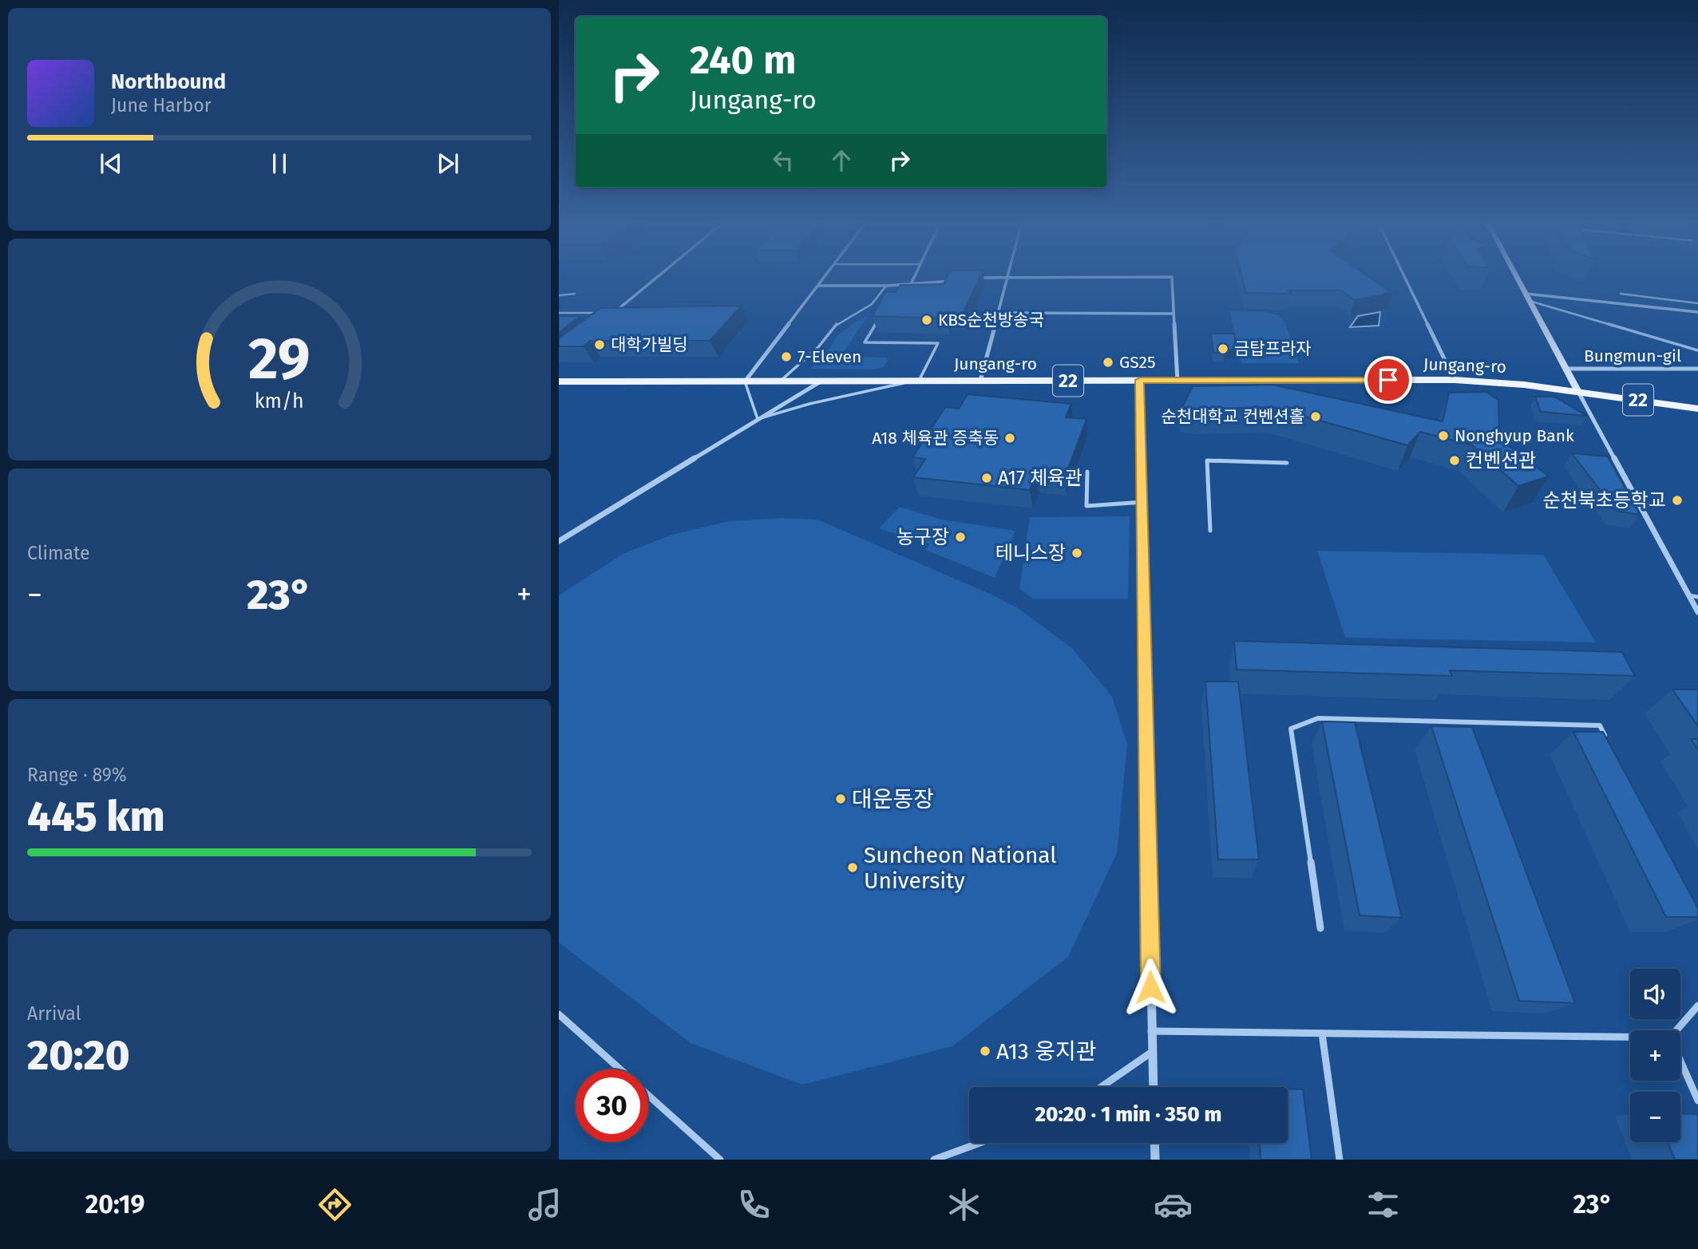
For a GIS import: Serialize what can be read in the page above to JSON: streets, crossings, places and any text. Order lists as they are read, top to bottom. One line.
{"streets":{"main road":["Jungang-ro","22"],"street":["Bungmun-gil"]},"places":["KBS순천방송국","대학가빌딩","금탑프라자","7-Eleven","GS25","순천대학교 컨벤션홀","Nonghyup Bank","A18 체육관 증축동","컨벤션관","A17 체육관","순천북초등학교","농구장","테니스장","대운동장","Suncheon National University","A13 웅지관"],"page":{"turn":["240 m","Jungang-ro"],"song":["Northbound","June Harbor"],"tile":["Climate",["Range · 89%","445 km"],["Arrival","20:20"]],"heat":["−","23°","+"],"map_buttons":["+","−"],"limit":"30","trip":"20:20 · 1 min · 350 m","tabs":["20:19","23°"],"gauge":["29","km/h"]}}
